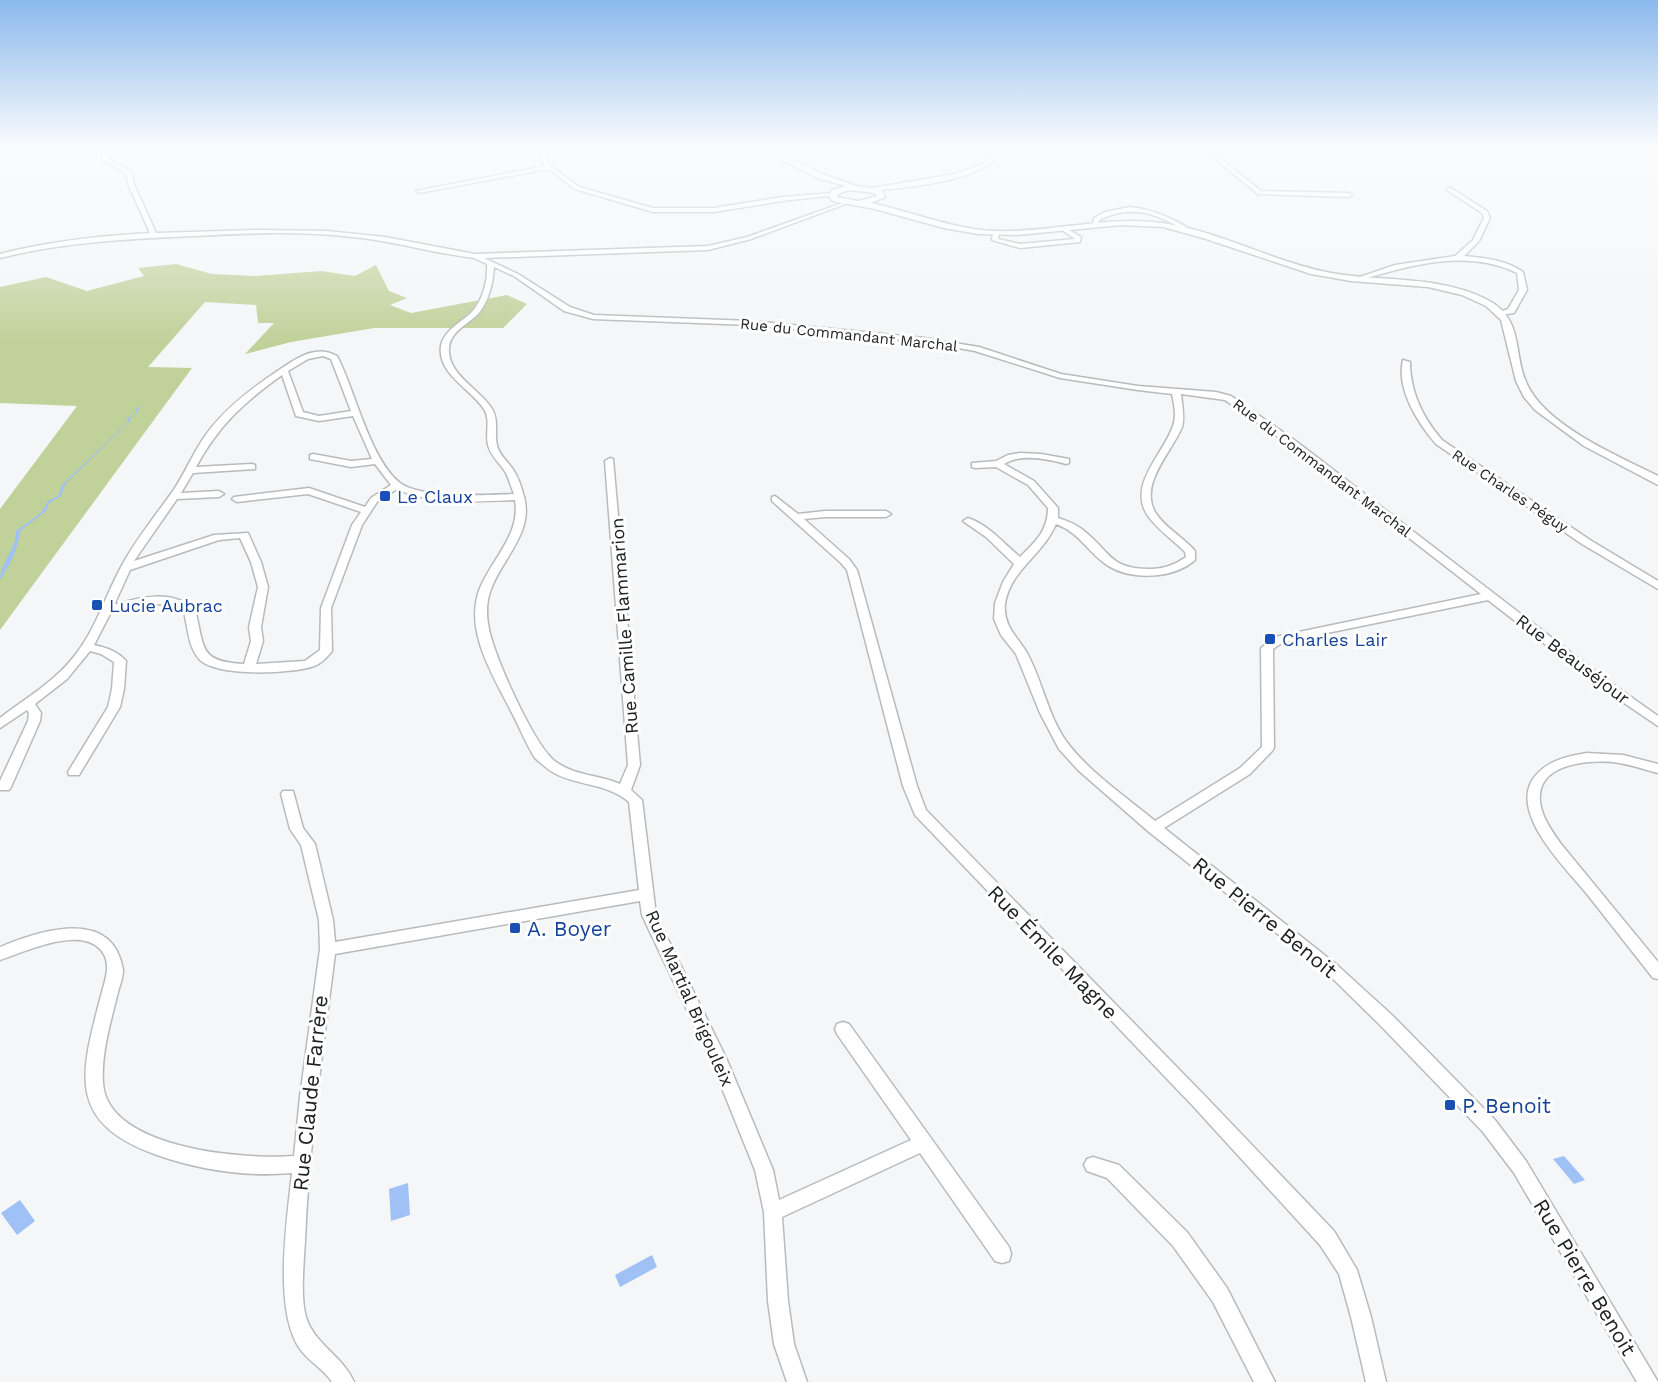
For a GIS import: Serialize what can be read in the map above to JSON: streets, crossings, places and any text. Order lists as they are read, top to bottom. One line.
{"streets":{"street":["Rue du Commandant Marchal","Rue Charles Péguy","Rue Camille Flammarion","Rue Beauséjour","Rue Pierre Benoit","Rue Émile Magne","Rue Martial Brigouleix","Rue Claude Farrère"]},"crossings":[["Rue du Commandant Marchal","Rue Beauséjour"],["Rue Camille Flammarion","Rue Martial Brigouleix"]],"places":{"transit":["Le Claux","Lucie Aubrac","Charles Lair","A. Boyer","P. Benoit"]}}
